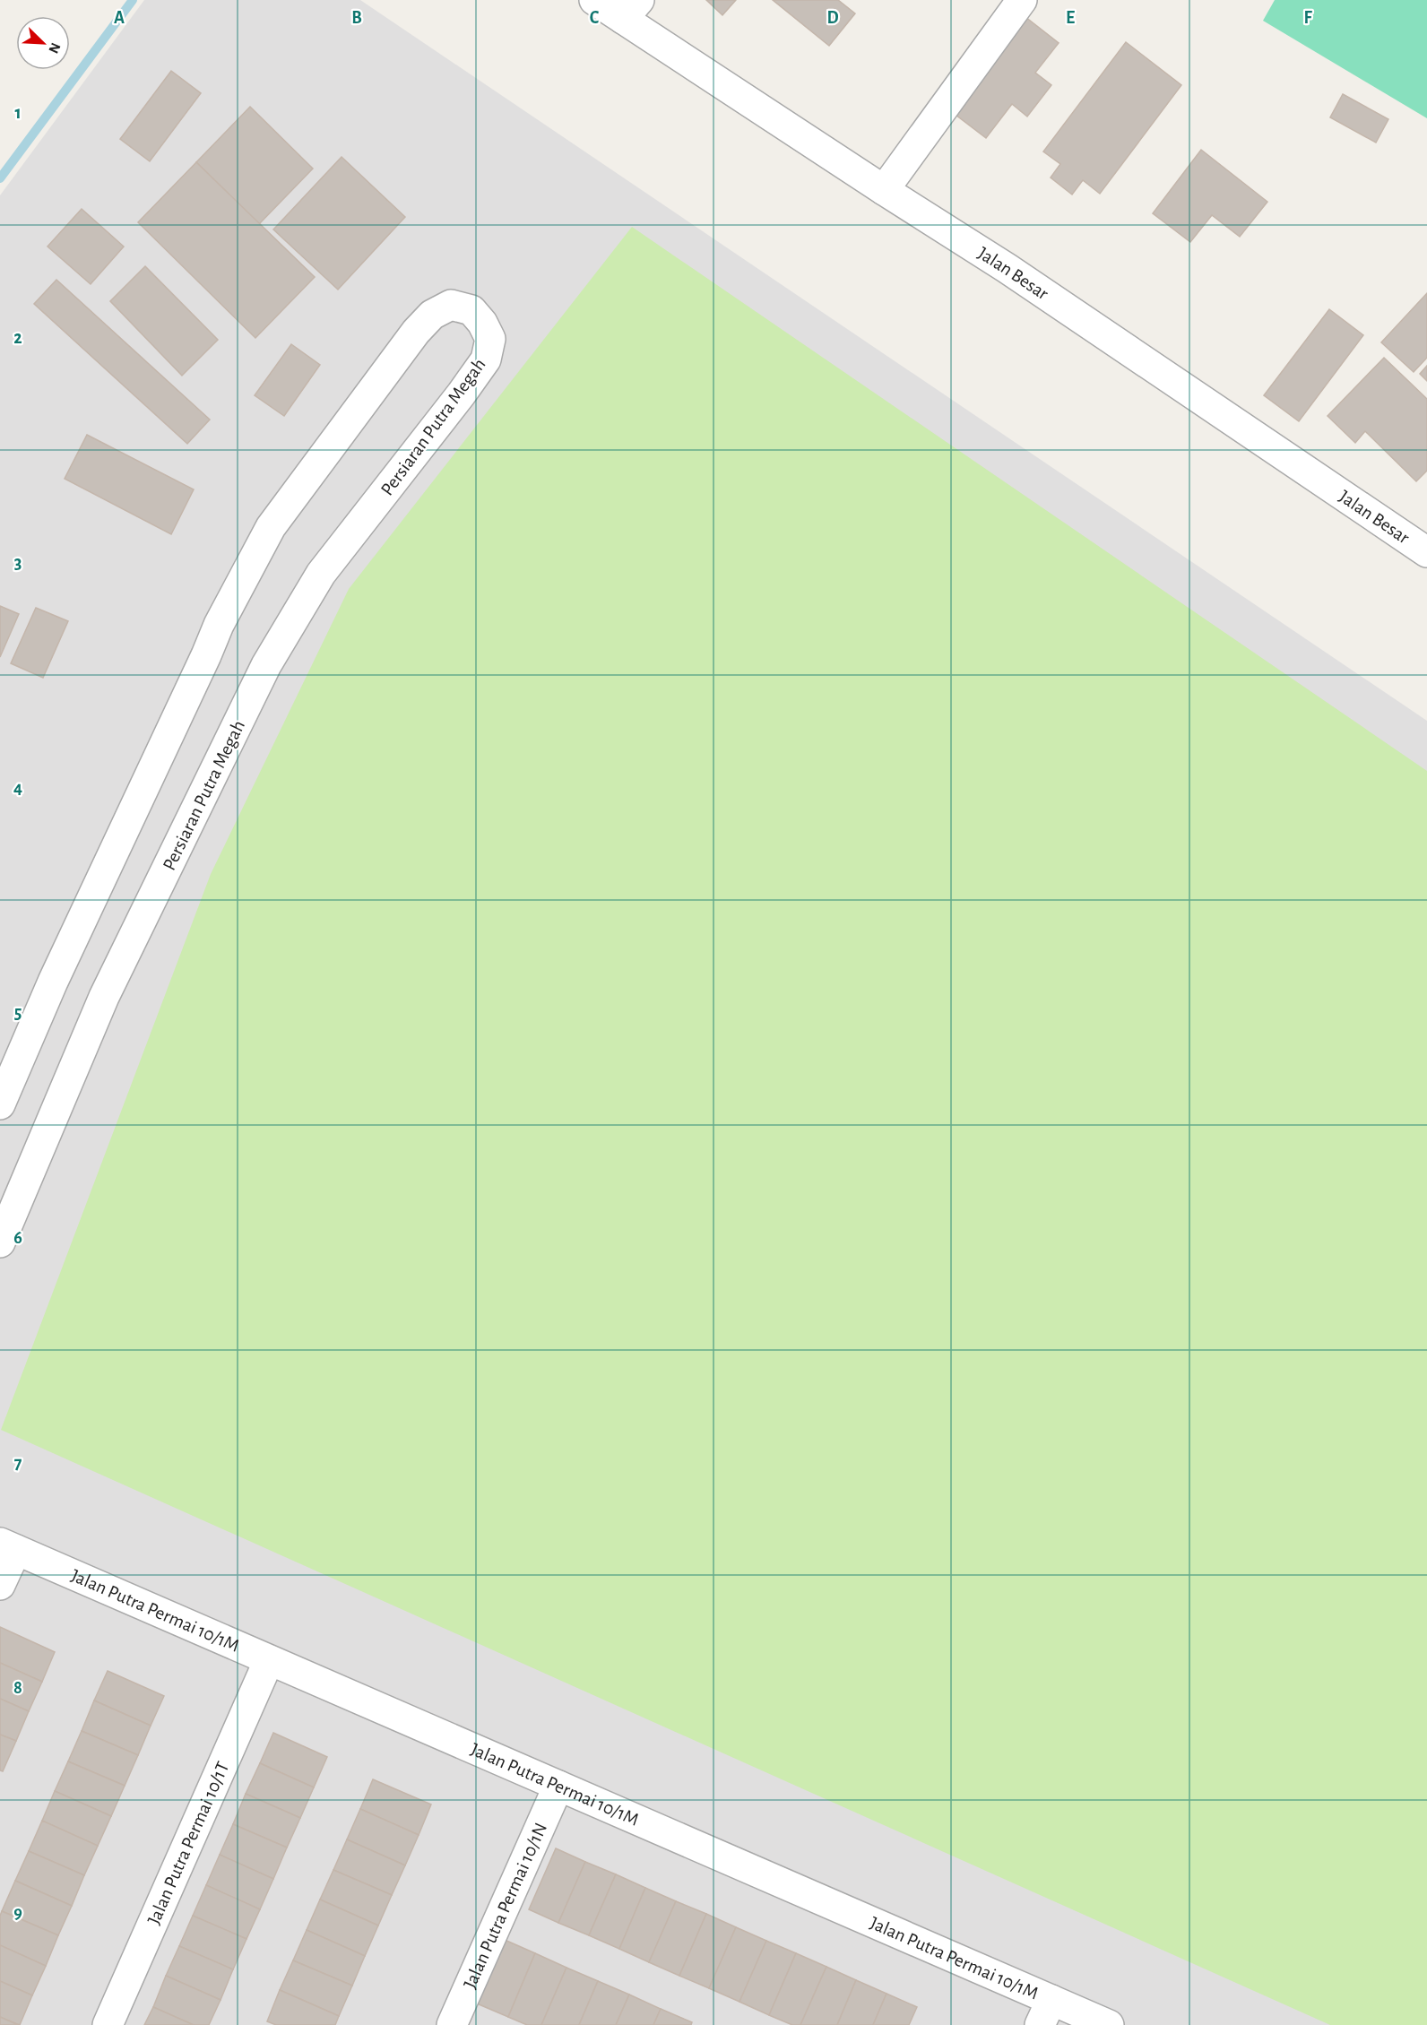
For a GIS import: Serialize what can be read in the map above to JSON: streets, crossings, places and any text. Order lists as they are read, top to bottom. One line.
{"streets":{"street":["Jalan Besar","Persiaran Putra Megah","Jalan Putra Permai 10/1M","Jalan Putra Permai 10/1T","Jalan Putra Permai 10/1N"]},"crossings":[["Jalan Putra Permai 10/1M","Jalan Putra Permai 10/1T"],["Jalan Putra Permai 10/1M","Jalan Putra Permai 10/1N"]],"north":"bottom right","grid":{"columns":["A","B","C","D","E","F"],"rows":["1","2","3","4","5","6","7","8","9"]}}
